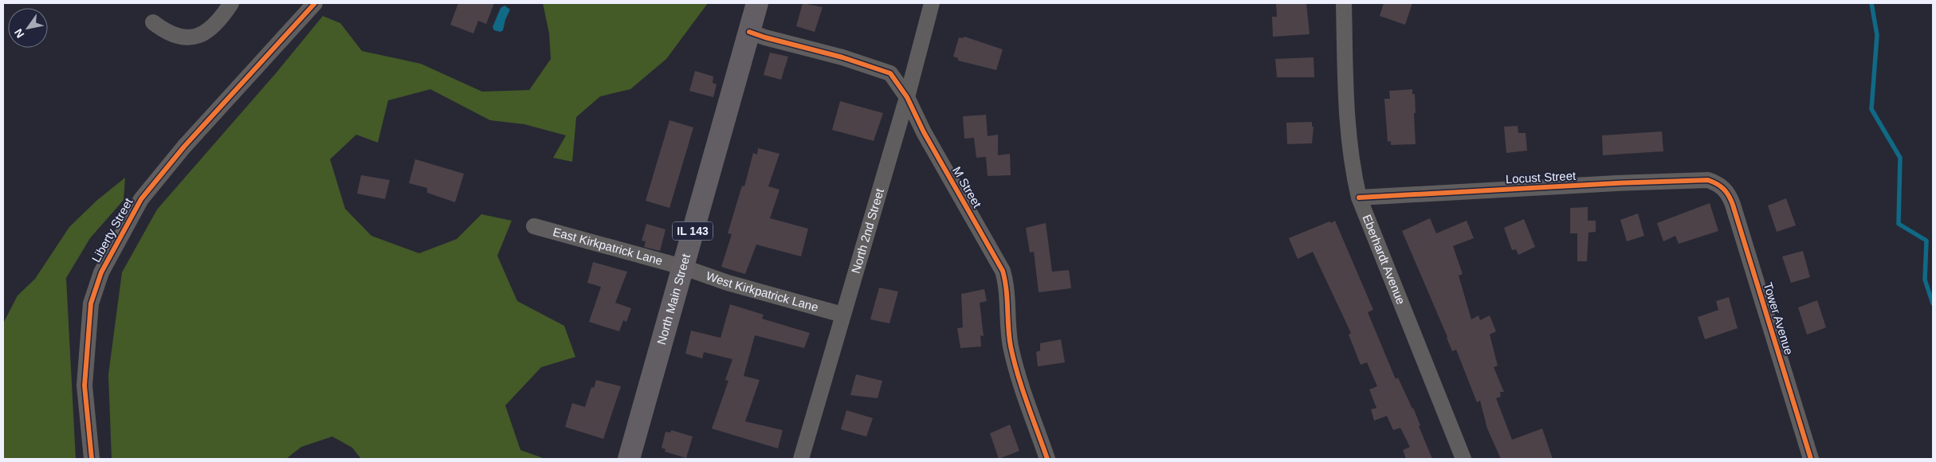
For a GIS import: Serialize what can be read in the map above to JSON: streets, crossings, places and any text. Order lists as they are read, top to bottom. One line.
{"streets":{"main road":["IL 143","North Main Street"],"street":["Locust Street","M Street","Liberty Street","North 2nd Street","East Kirkpatrick Lane","Eberhardt Avenue","West Kirkpatrick Lane","Tower Avenue"]},"crossings":[["Locust Street","Eberhardt Avenue"],["Locust Street","Tower Avenue"],["M Street","North 2nd Street"],["M Street","North Main Street"],["North 2nd Street","West Kirkpatrick Lane"],["East Kirkpatrick Lane","West Kirkpatrick Lane"],["East Kirkpatrick Lane","North Main Street"],["West Kirkpatrick Lane","North Main Street"]],"north":"bottom left"}
